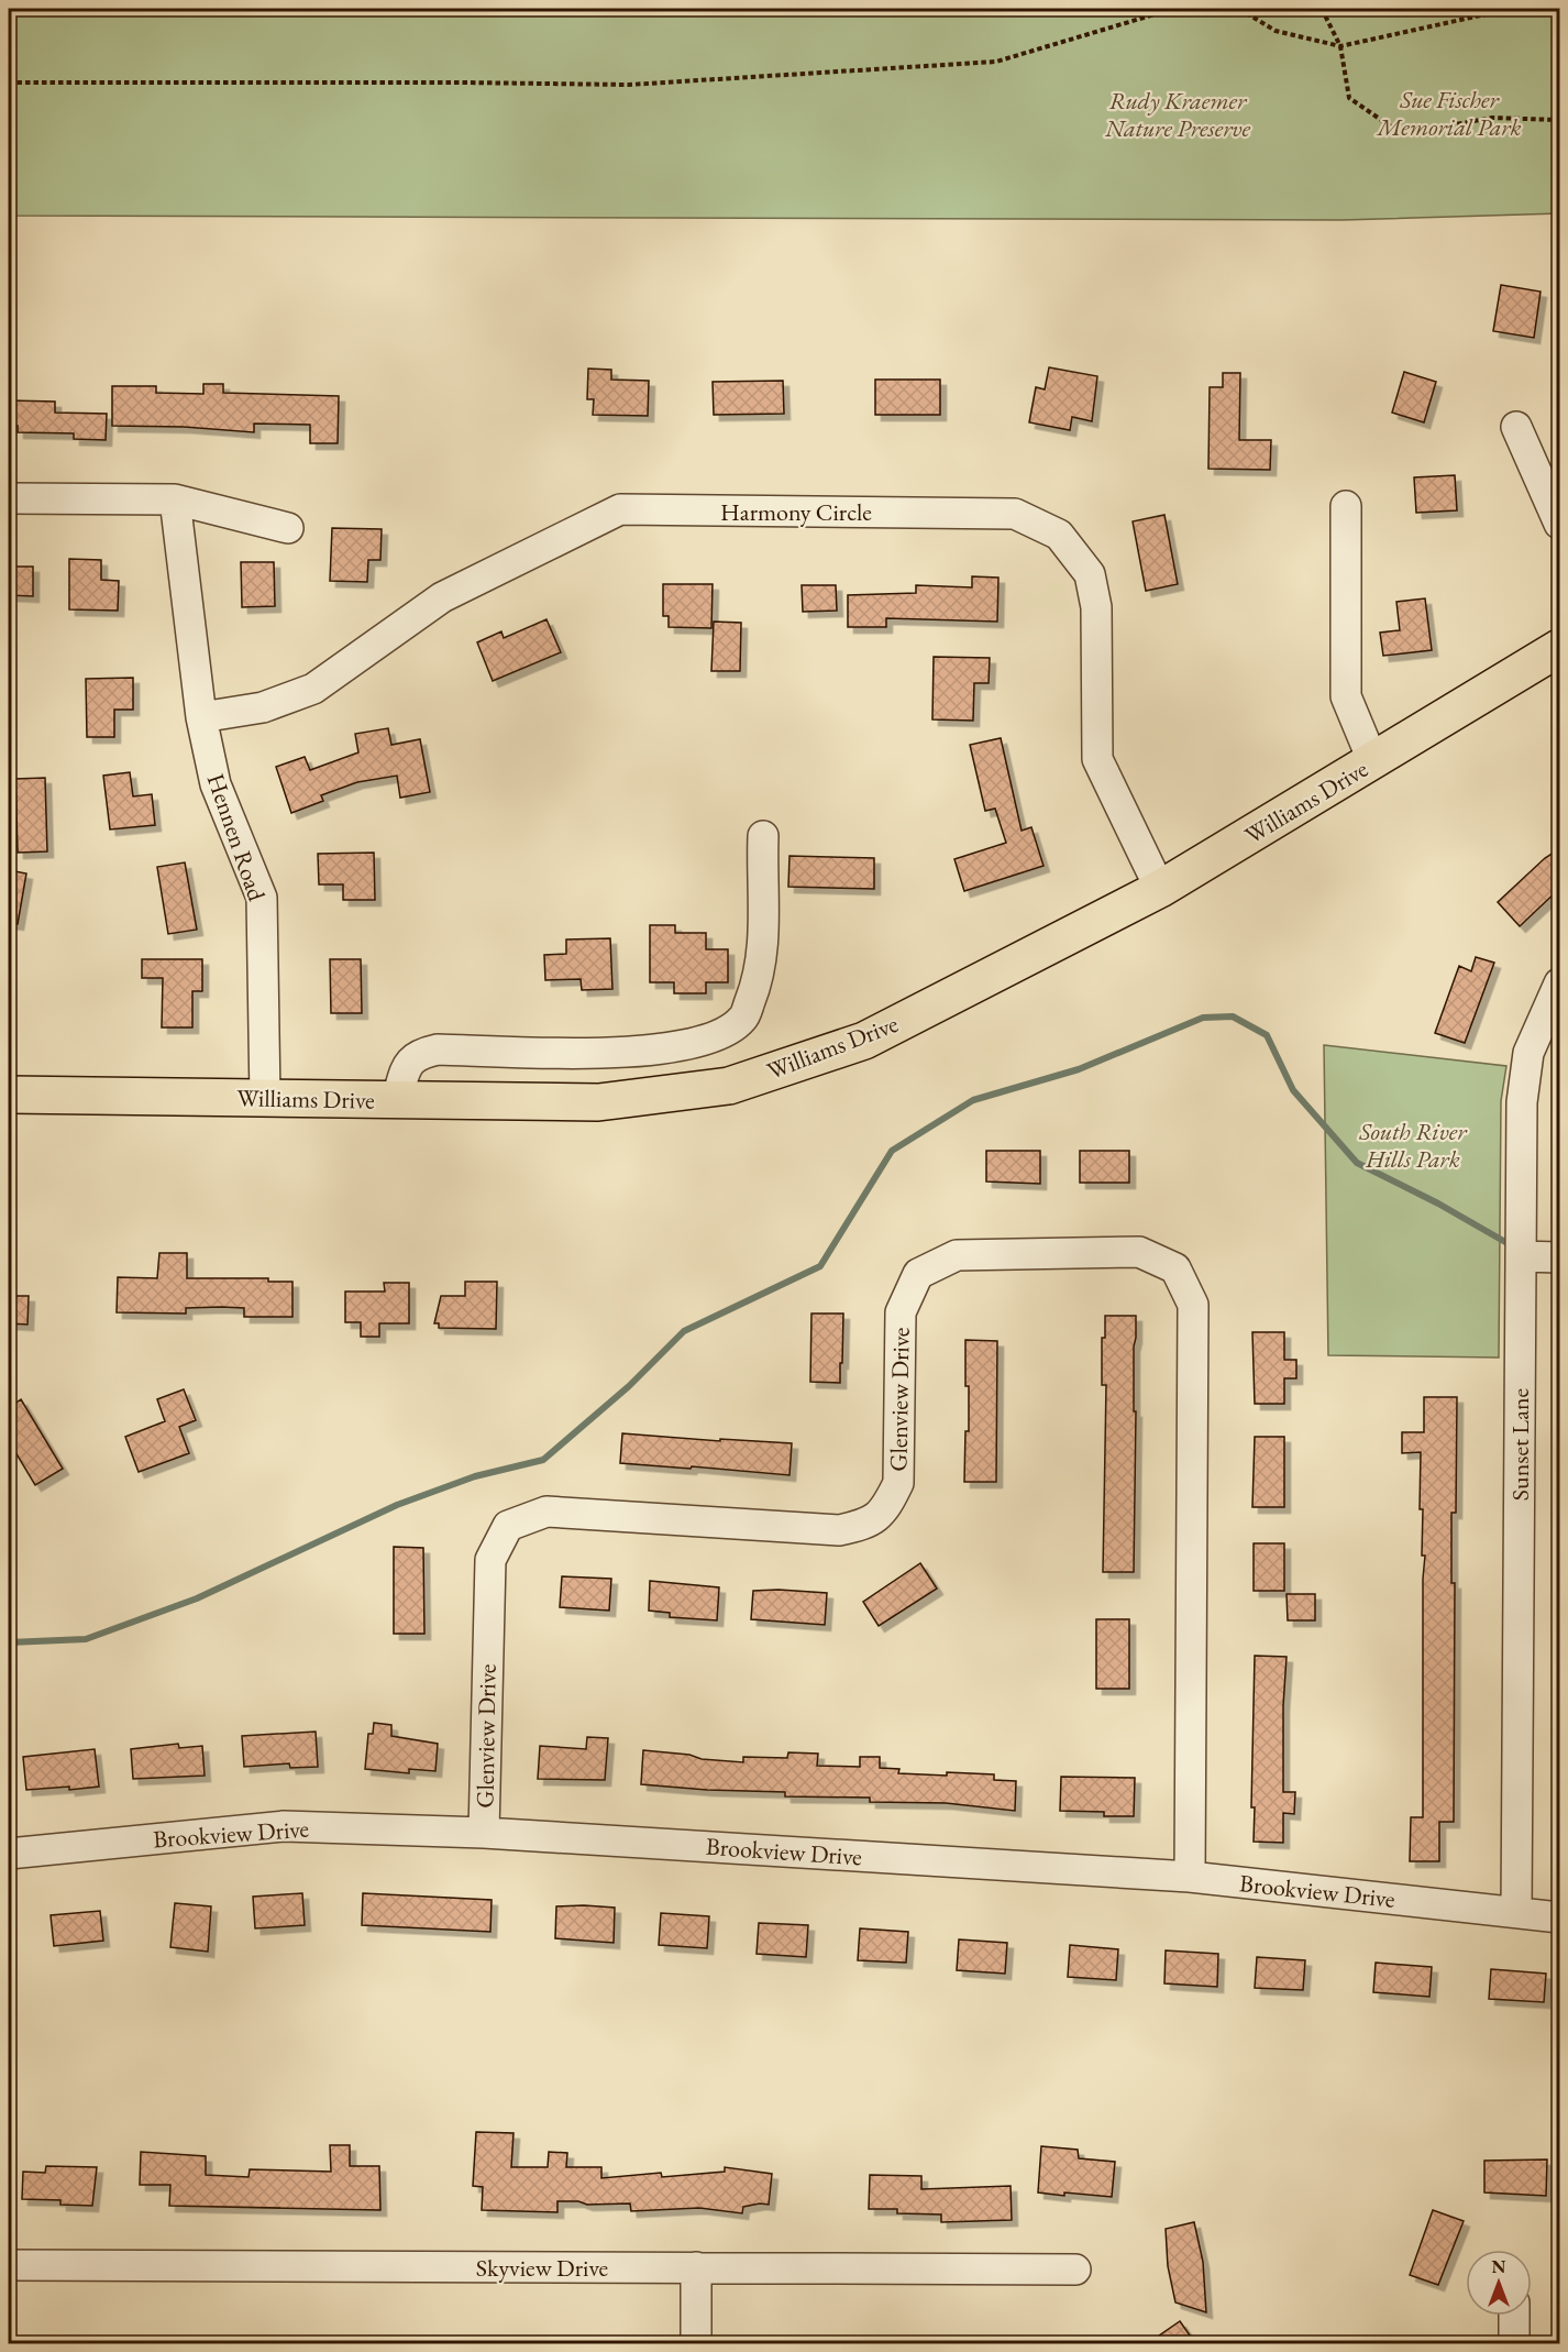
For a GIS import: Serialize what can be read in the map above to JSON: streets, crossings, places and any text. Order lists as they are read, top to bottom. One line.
{"streets":{"main road":["Williams Drive"],"street":["Harmony Circle","Hennen Road","Glenview Drive","Sunset Lane","Brookview Drive","Skyview Drive"]},"crossings":[["Harmony Circle","Williams Drive"],["Harmony Circle","Hennen Road"],["Williams Drive","Hennen Road"],["Glenview Drive","Brookview Drive"],["Sunset Lane","Brookview Drive"]],"parks":["Sue Fischer Memorial Park","Rudy Kraemer Nature Preserve","South River Hills Park"],"north":"top"}
